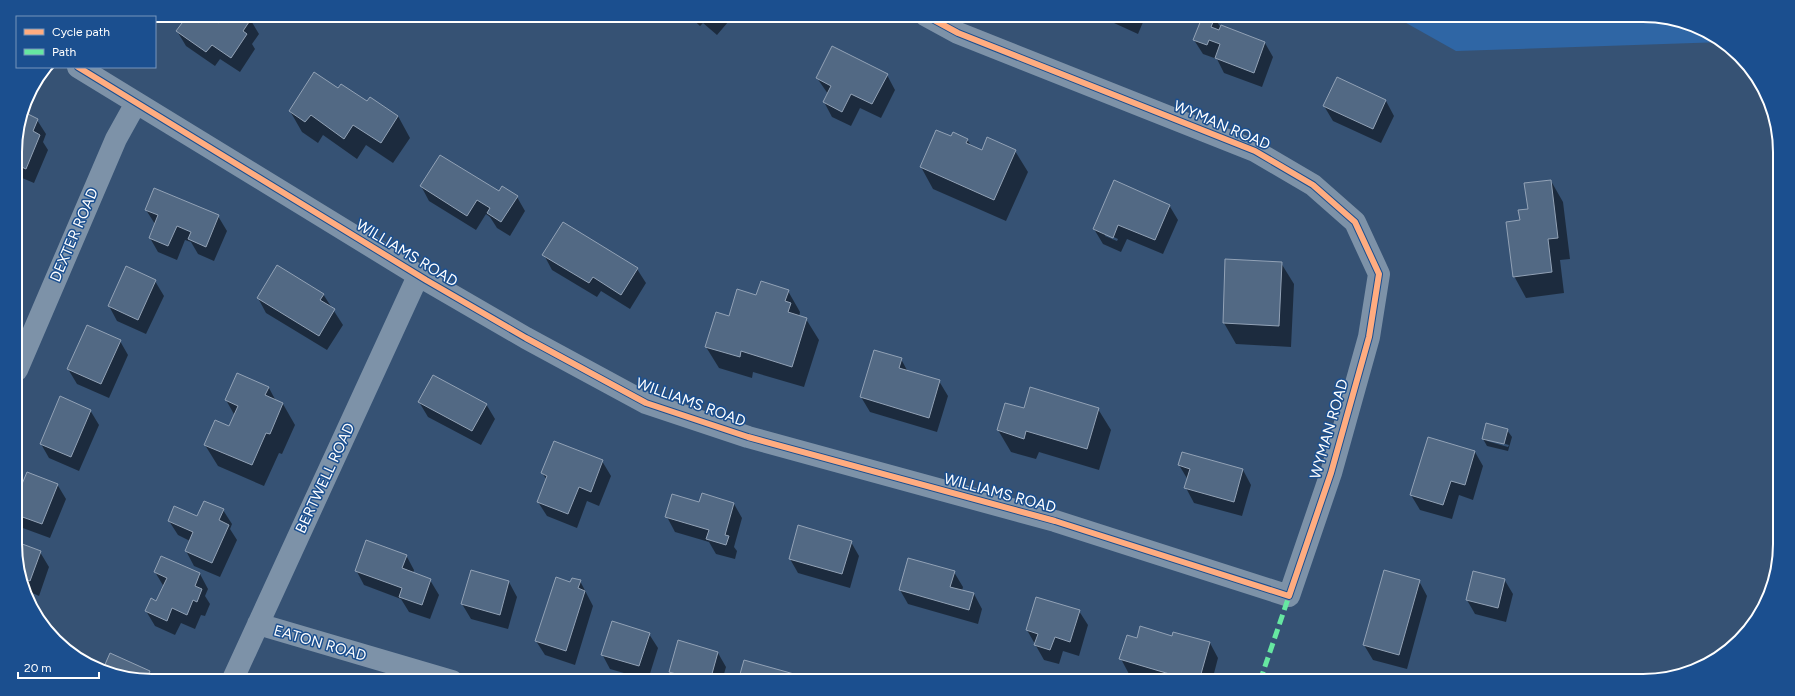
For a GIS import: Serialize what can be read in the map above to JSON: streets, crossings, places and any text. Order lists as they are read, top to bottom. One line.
{"streets":{"street":["WYMAN ROAD","DEXTER ROAD","WILLIAMS ROAD","BERTWELL ROAD","EATON ROAD"]},"crossings":[["WYMAN ROAD","WILLIAMS ROAD"],["DEXTER ROAD","WILLIAMS ROAD"],["WILLIAMS ROAD","BERTWELL ROAD"],["BERTWELL ROAD","EATON ROAD"]],"legend":["Cycle path","Path"],"scale_bar":"20 m"}
